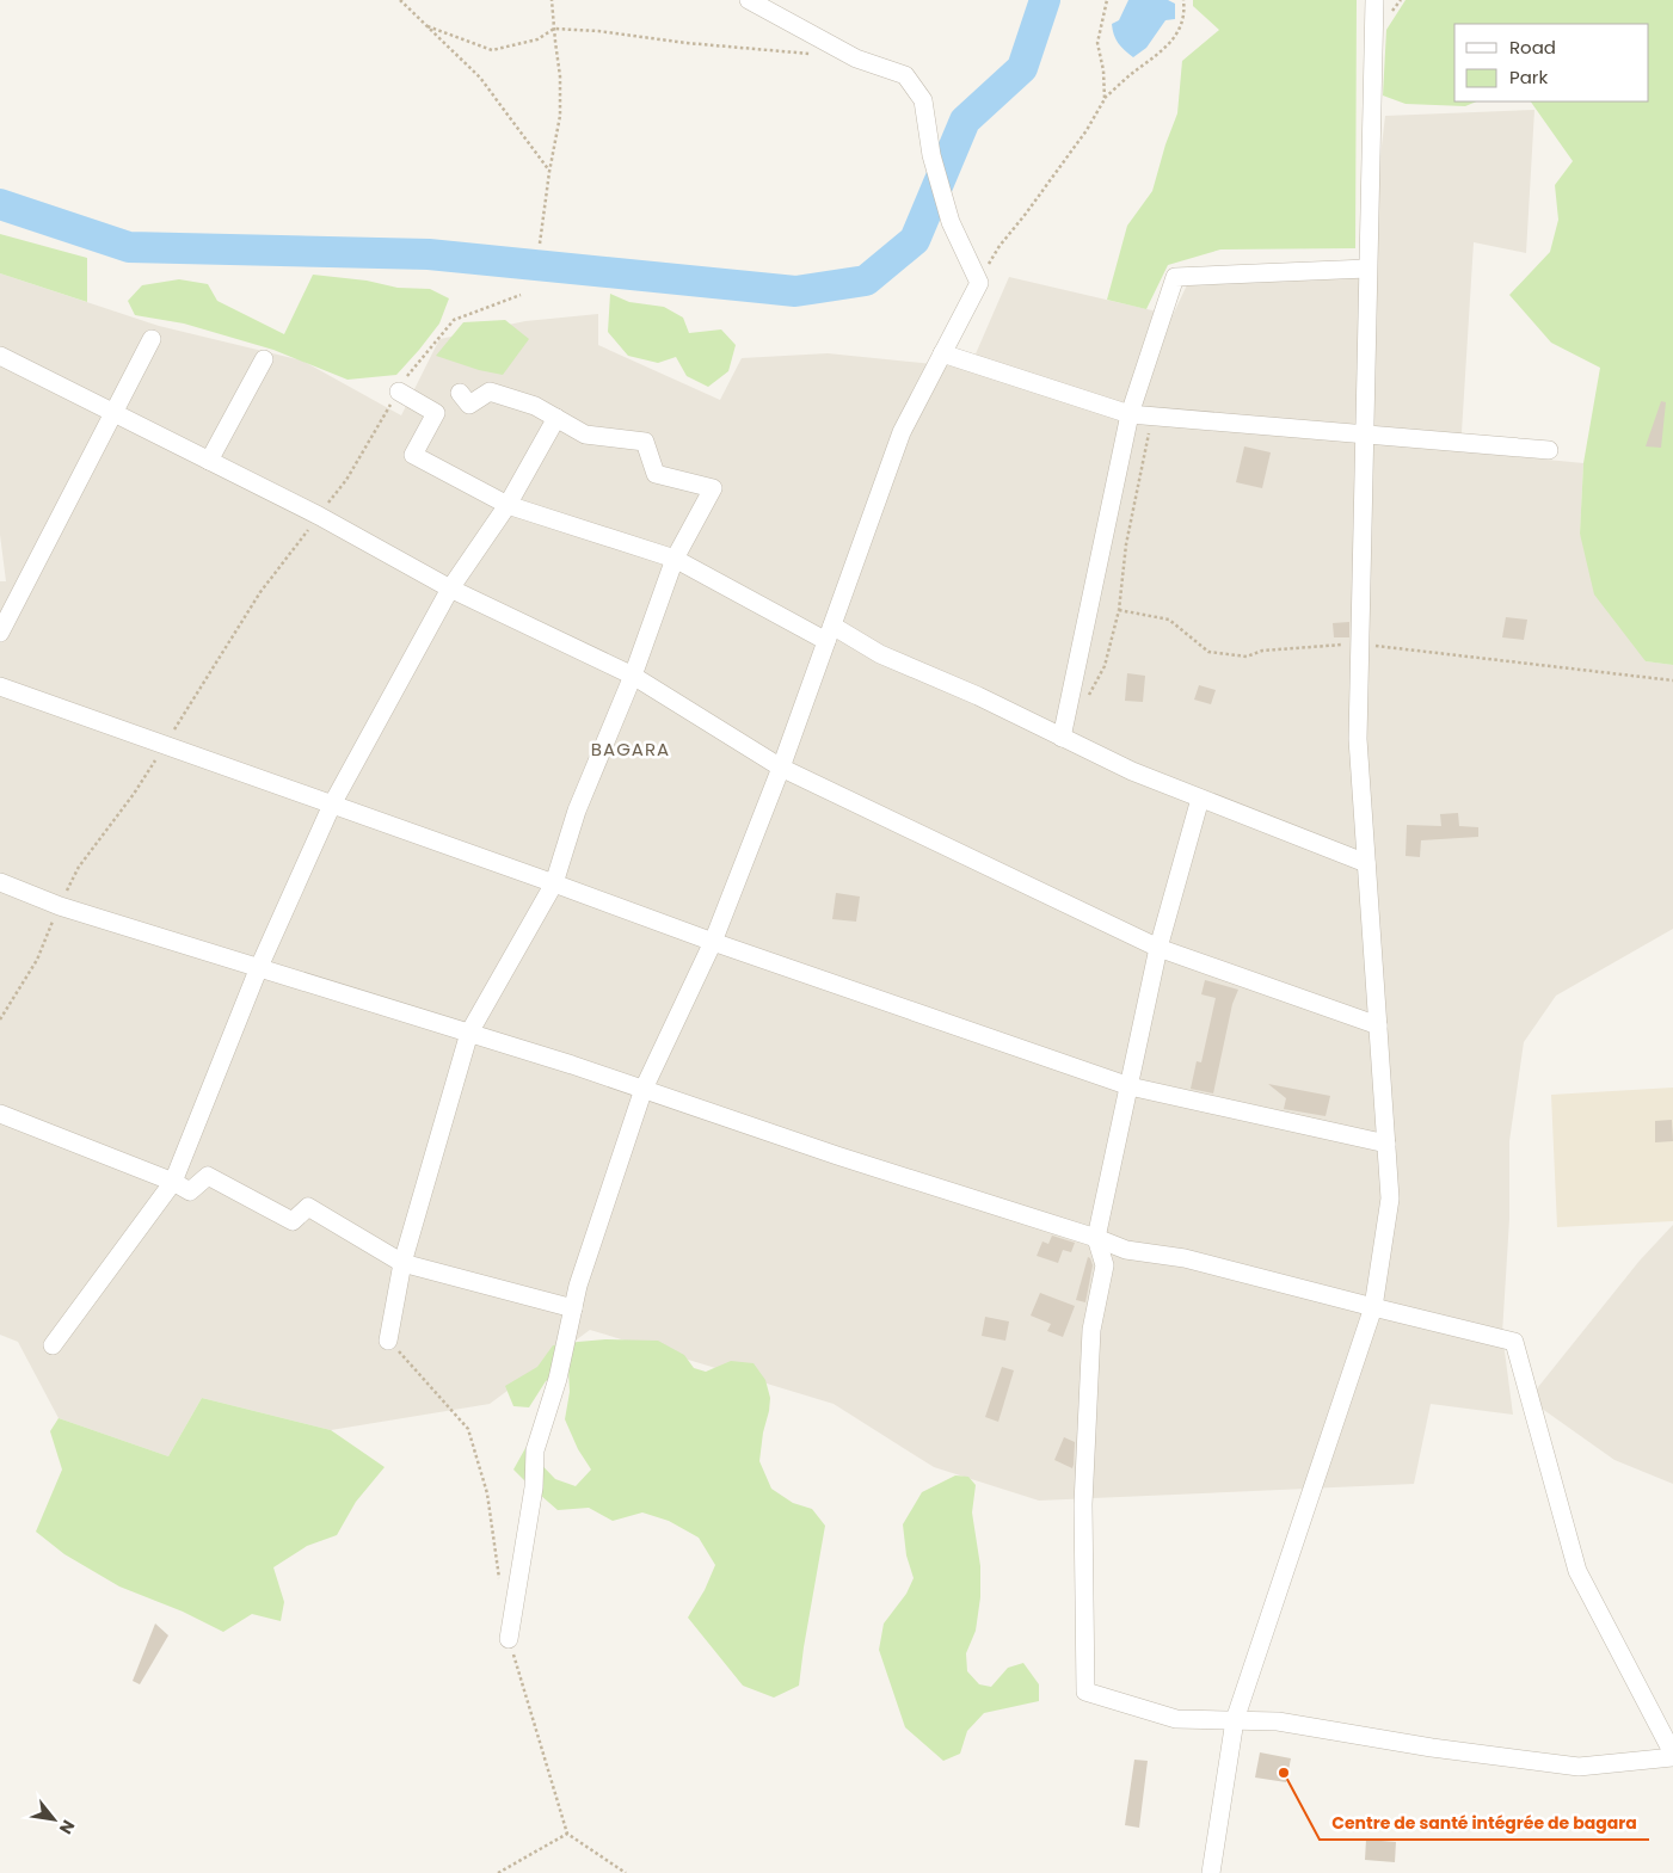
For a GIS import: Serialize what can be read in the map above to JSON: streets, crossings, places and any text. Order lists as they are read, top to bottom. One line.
{"districts":["BAGARA"],"places":["Centre de santé intégrée de bagara"],"legend":["Road","Park"],"north":"bottom right"}
